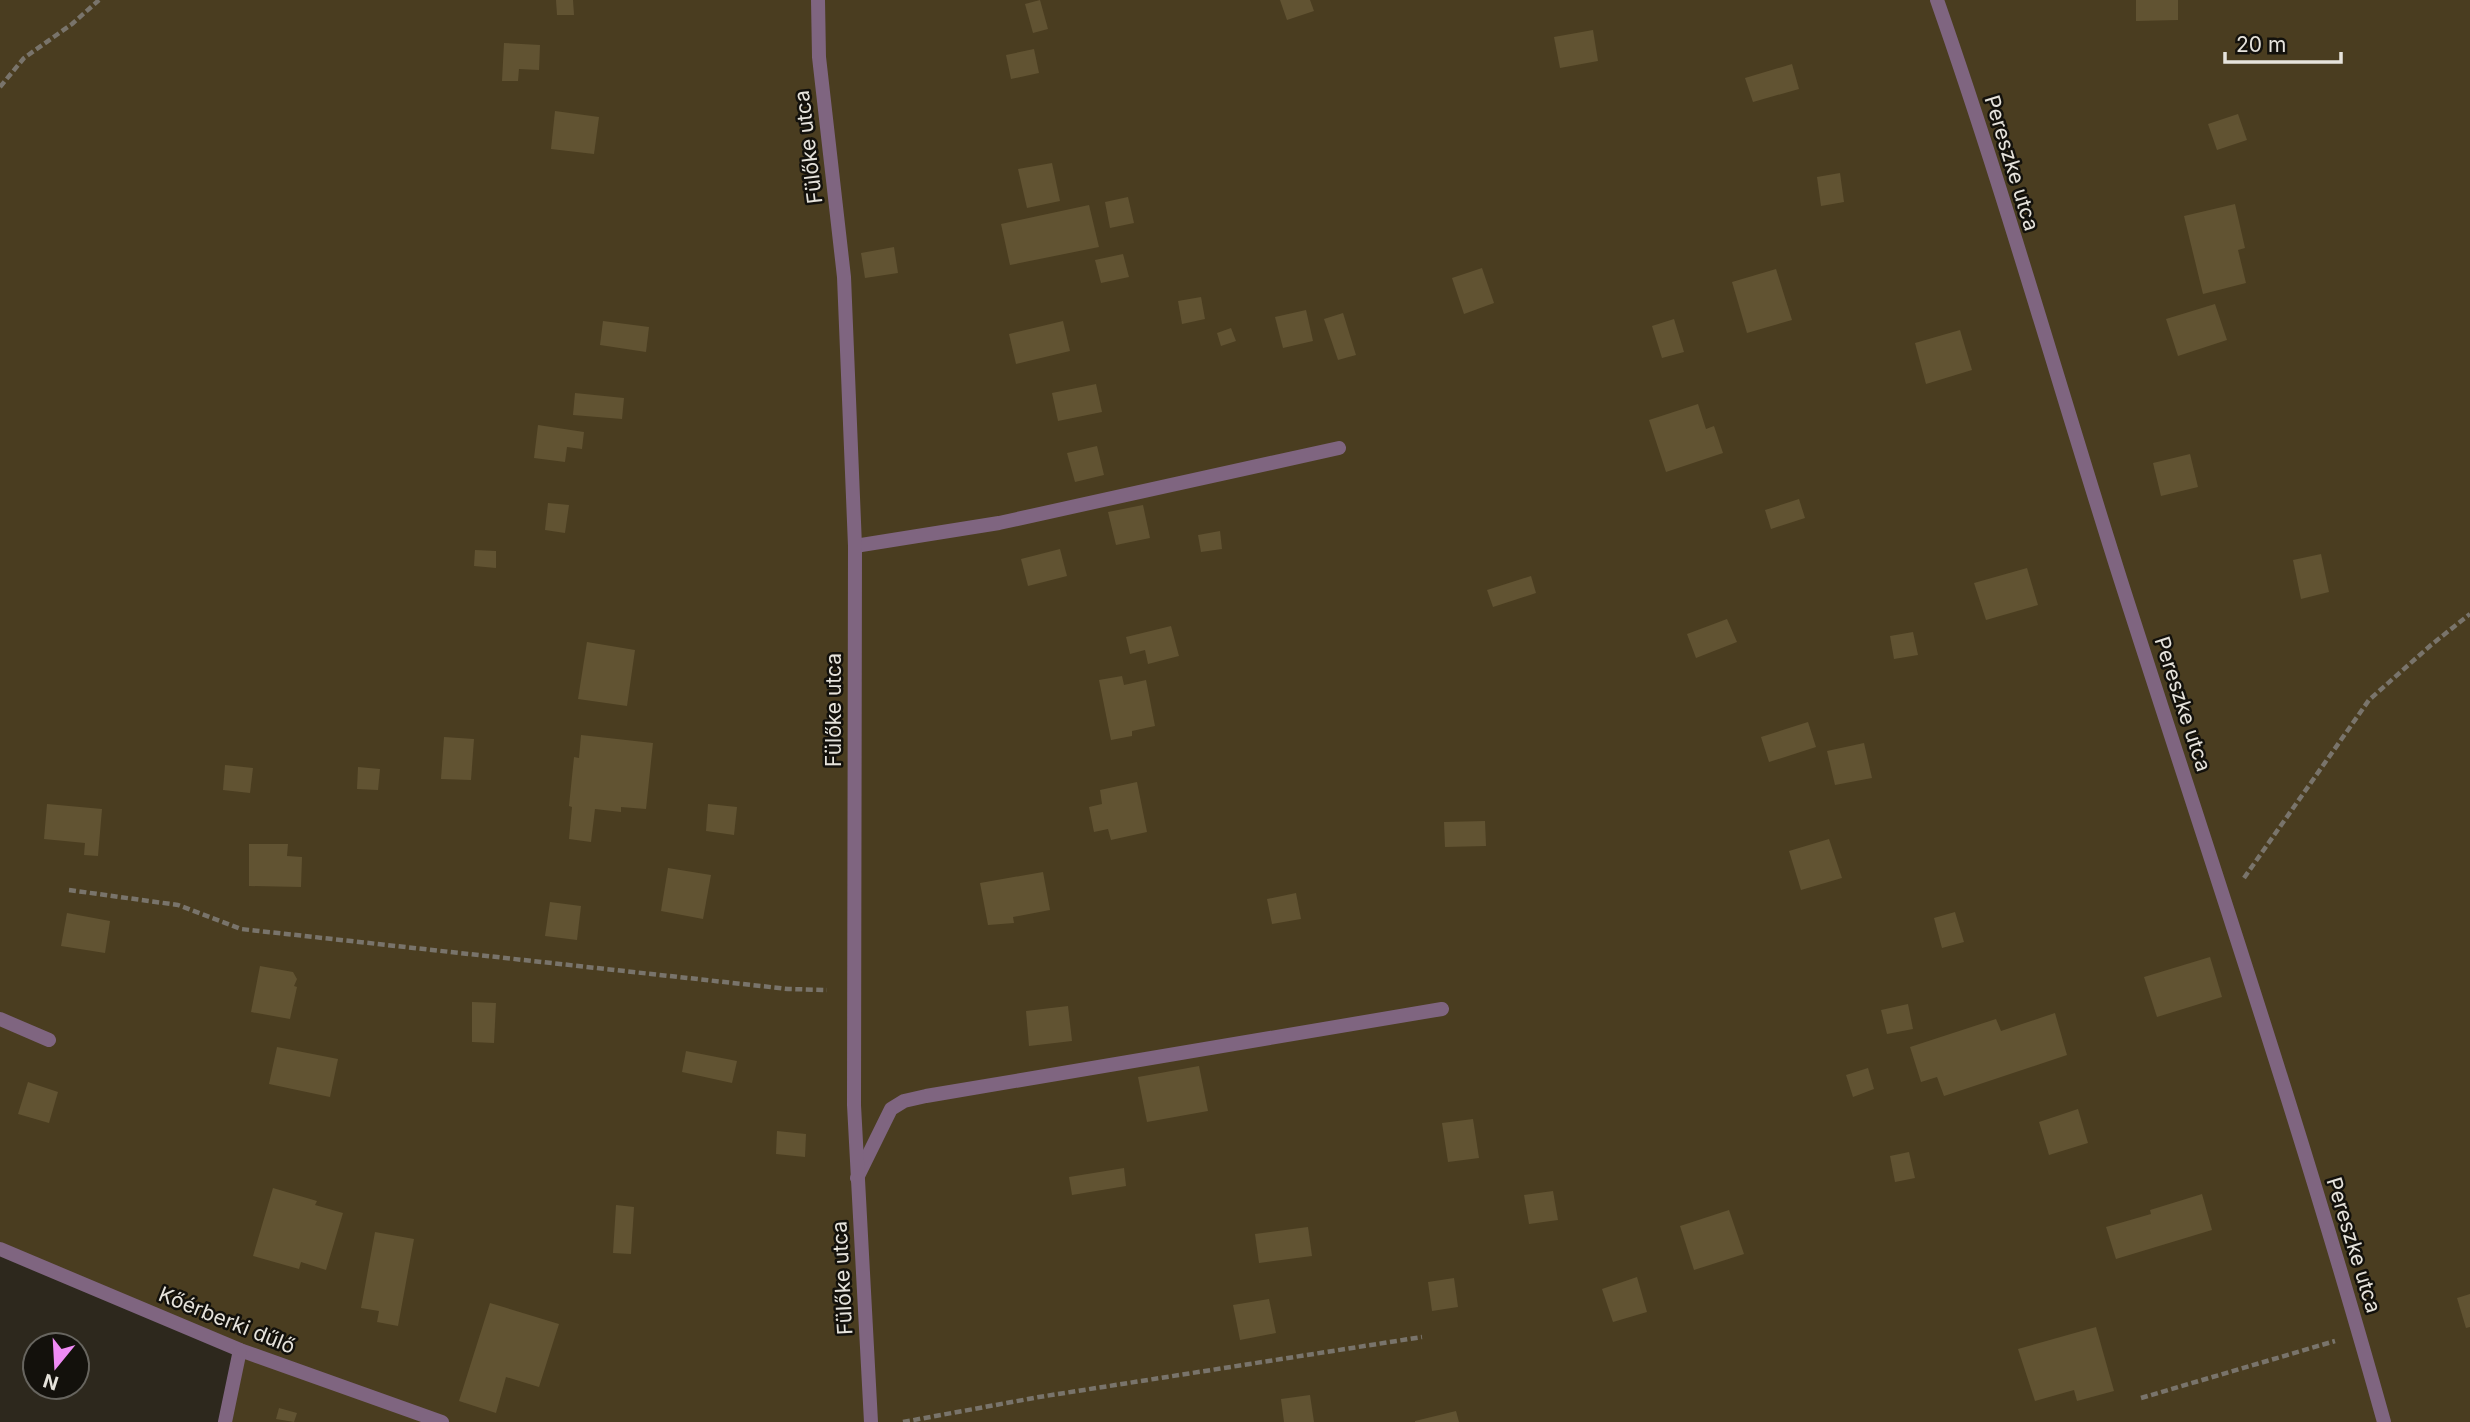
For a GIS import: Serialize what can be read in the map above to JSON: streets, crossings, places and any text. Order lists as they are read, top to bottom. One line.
{"streets":{"street":["Fülőke utca","Pereszke utca","Kőérberki dűlő"]},"scale_bar":"20 m","north":"bottom"}
